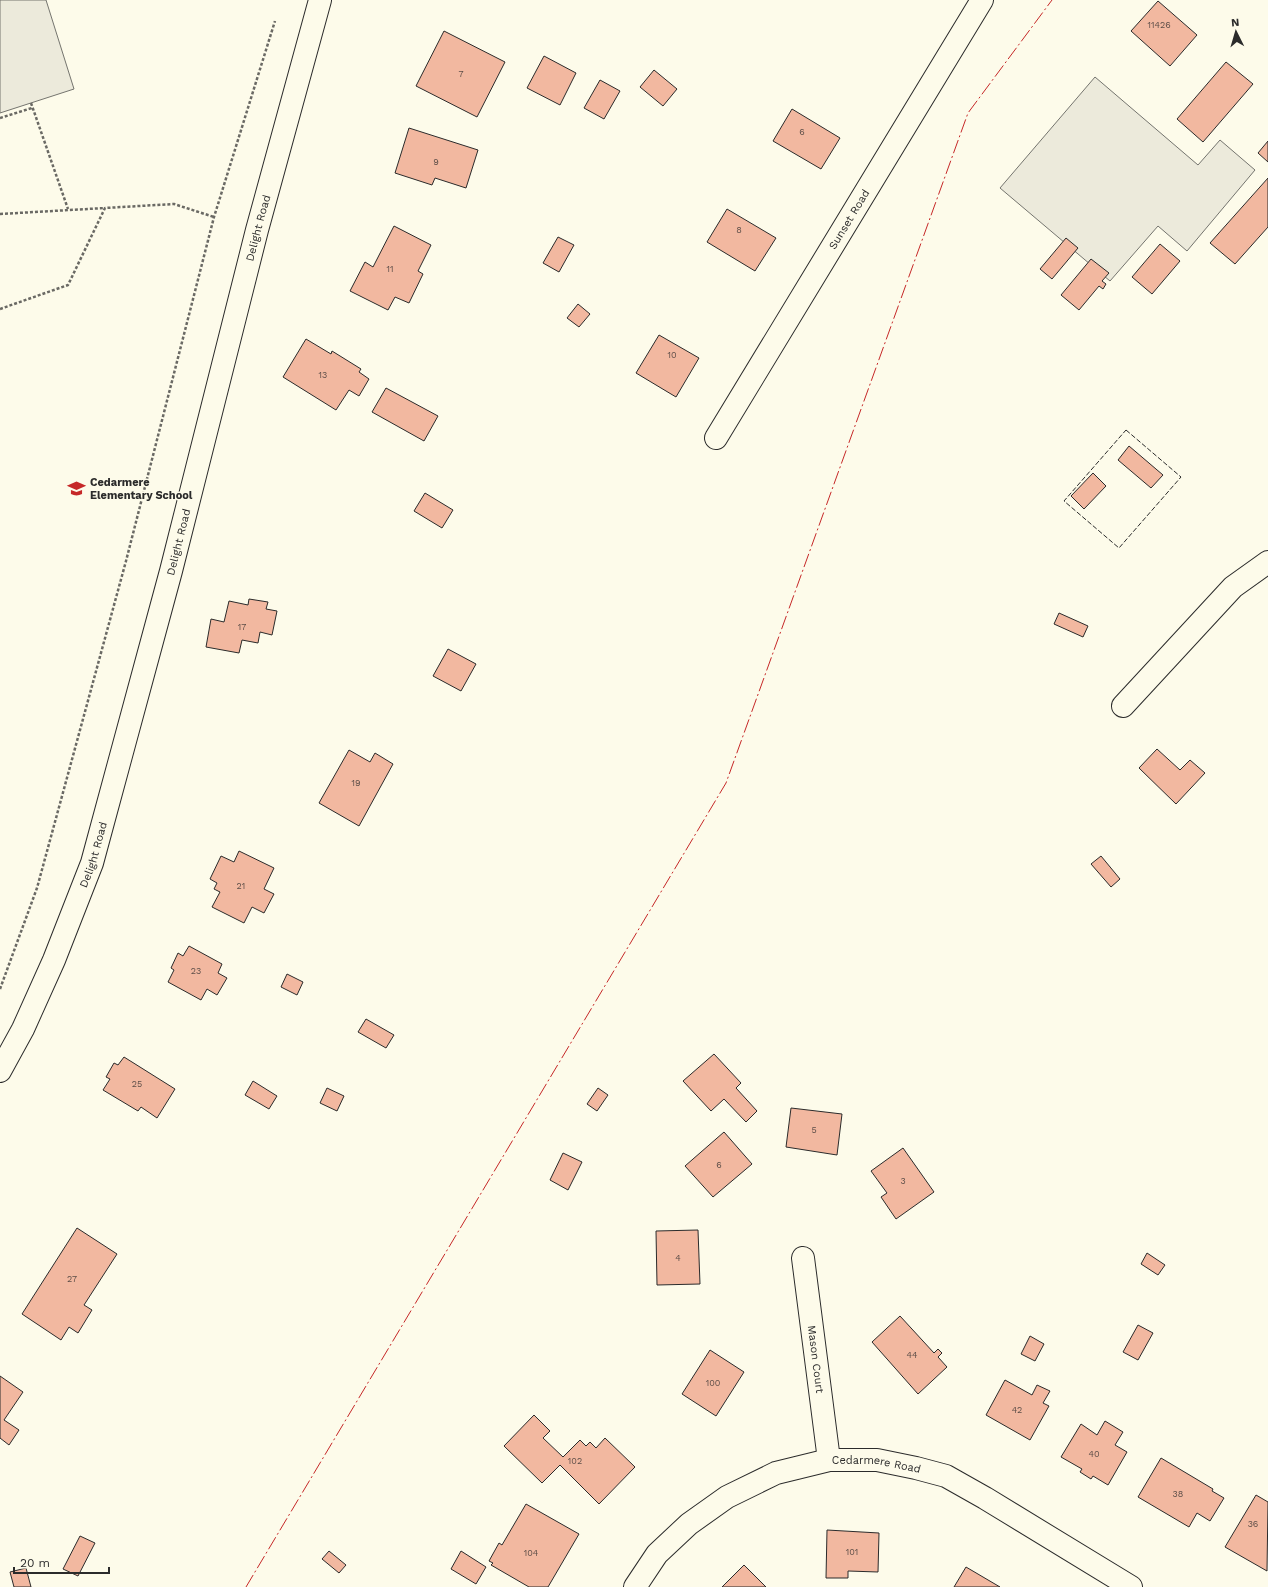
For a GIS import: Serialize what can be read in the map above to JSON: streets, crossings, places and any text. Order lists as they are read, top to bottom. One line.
{"streets":{"street":["Sunset Road","Delight Road","Mason Court","Cedarmere Road"]},"crossings":[["Mason Court","Cedarmere Road"]],"places":{"school or university":["Cedarmere Elementary School"]},"house_numbers":["11426","7","6","9","8","11","10","13","17","19","21","23","25","5","6","3","4","27","44","100","42","40","102","38","36","101","104"],"scale_bar":"20 m","north":"top"}
